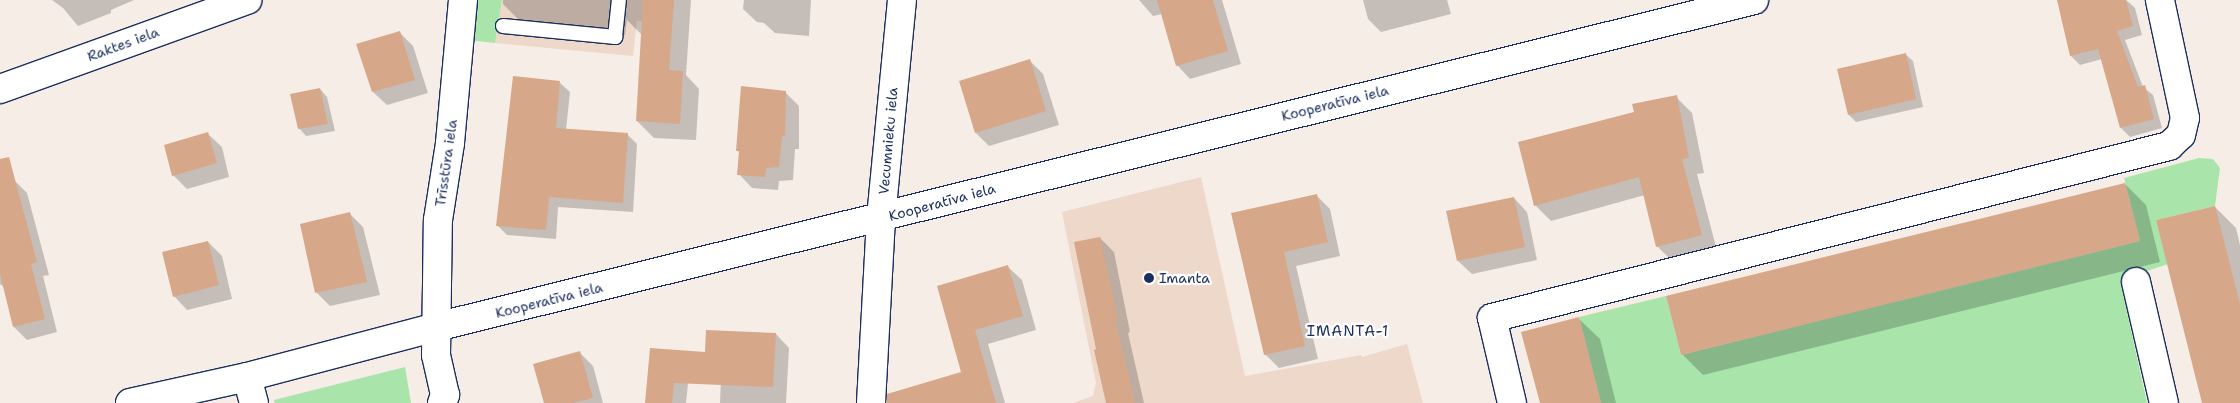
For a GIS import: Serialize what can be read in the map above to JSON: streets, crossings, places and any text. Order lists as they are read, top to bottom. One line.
{"streets":{"street":["Raktes iela","Kooperatīva iela","Vecumnieku iela","Trīsstūra iela"]},"crossings":[["Kooperatīva iela","Vecumnieku iela"],["Kooperatīva iela","Trīsstūra iela"]],"districts":["IMANTA-1"],"places":["Imanta"]}
